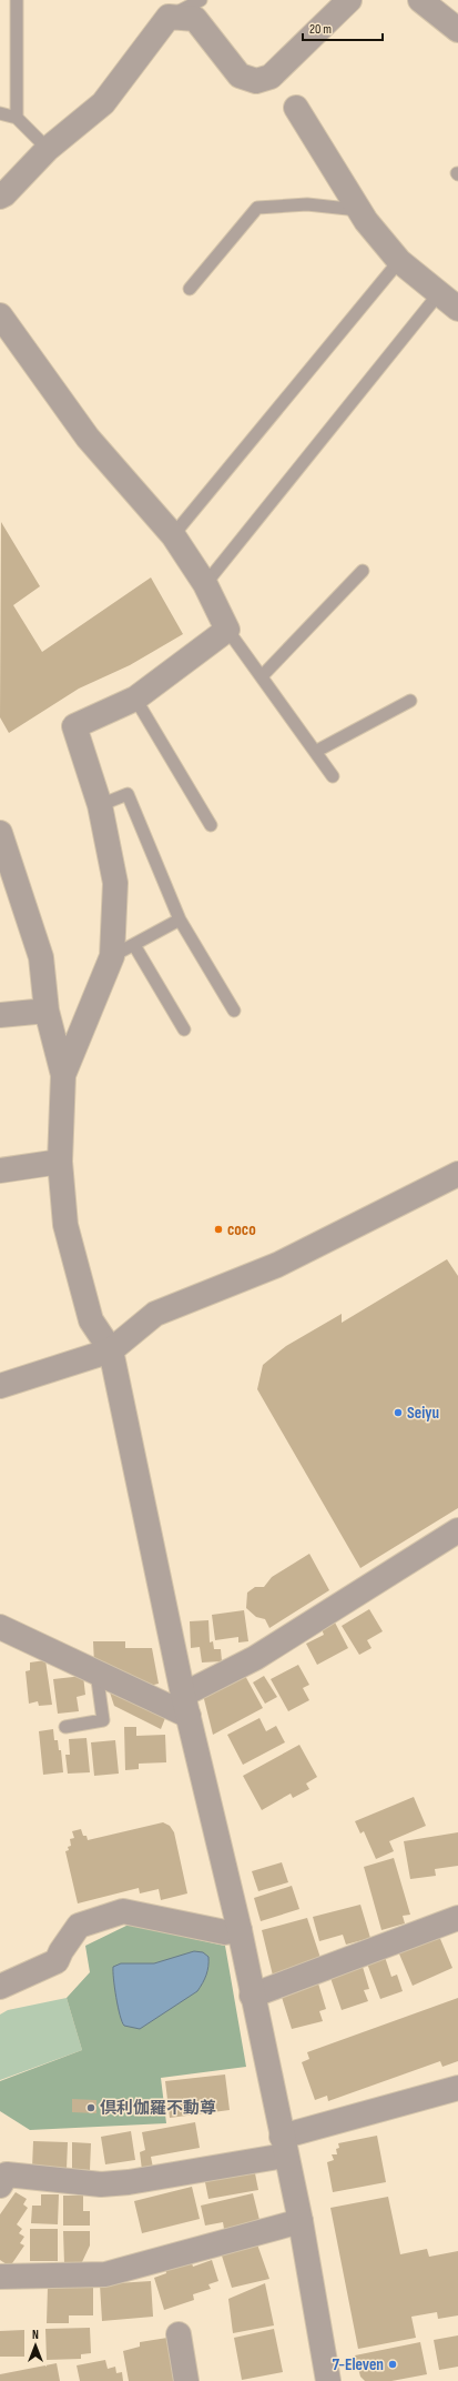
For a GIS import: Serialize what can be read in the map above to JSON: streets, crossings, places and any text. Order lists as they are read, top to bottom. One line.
{"places":["coco","Seiyu","倶利伽羅不動尊","7-Eleven"],"scale_bar":"20 m","north":"top"}
